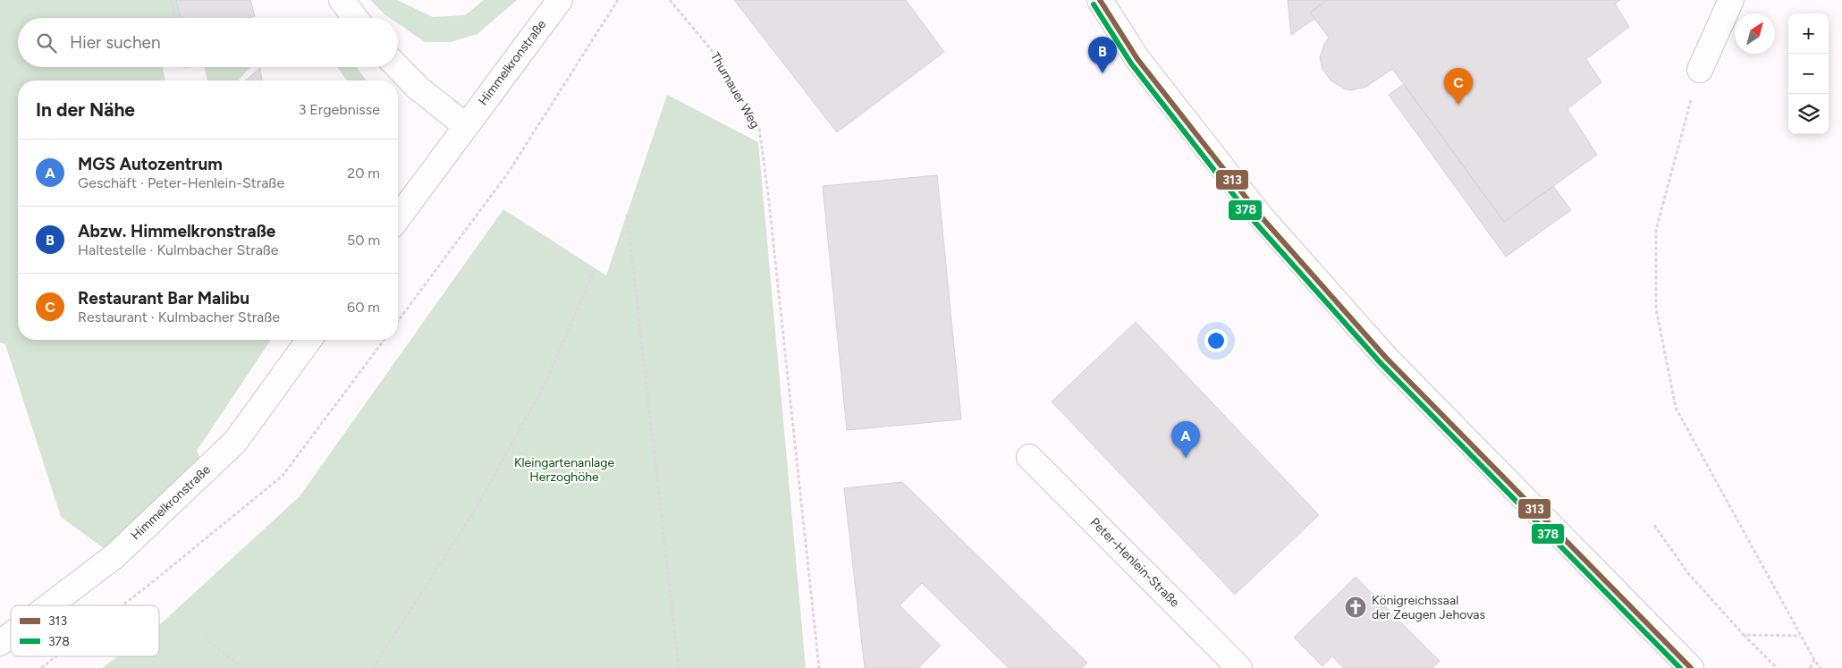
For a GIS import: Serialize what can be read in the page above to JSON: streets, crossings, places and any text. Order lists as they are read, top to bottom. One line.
{"streets":{"street":["Himmelkronstraße","Peter-Henlein-Straße"],"path":["Thurnauer Weg"]},"parks":["Kleingartenanlage Herzoghöhe"],"places":{"church":["Königreichssaal der Zeugen Jehovas"]},"lines":["transit line 313","transit line 378"],"legend":["313","378"],"north":"top right","page":{"map_buttons":["+","−"],"search":"Hier suchen","pins":["B","C","A"],"heading":["In der Nähe","3 Ergebnisse"],"list":[{"mark":"A","name":"MGS Autozentrum","note":"Geschäft · Peter-Henlein-Straße","value":"20 m"},{"mark":"B","name":"Abzw. Himmelkronstraße","note":"Haltestelle · Kulmbacher Straße","value":"50 m"},{"mark":"C","name":"Restaurant Bar Malibu","note":"Restaurant · Kulmbacher Straße","value":"60 m"}]}}
